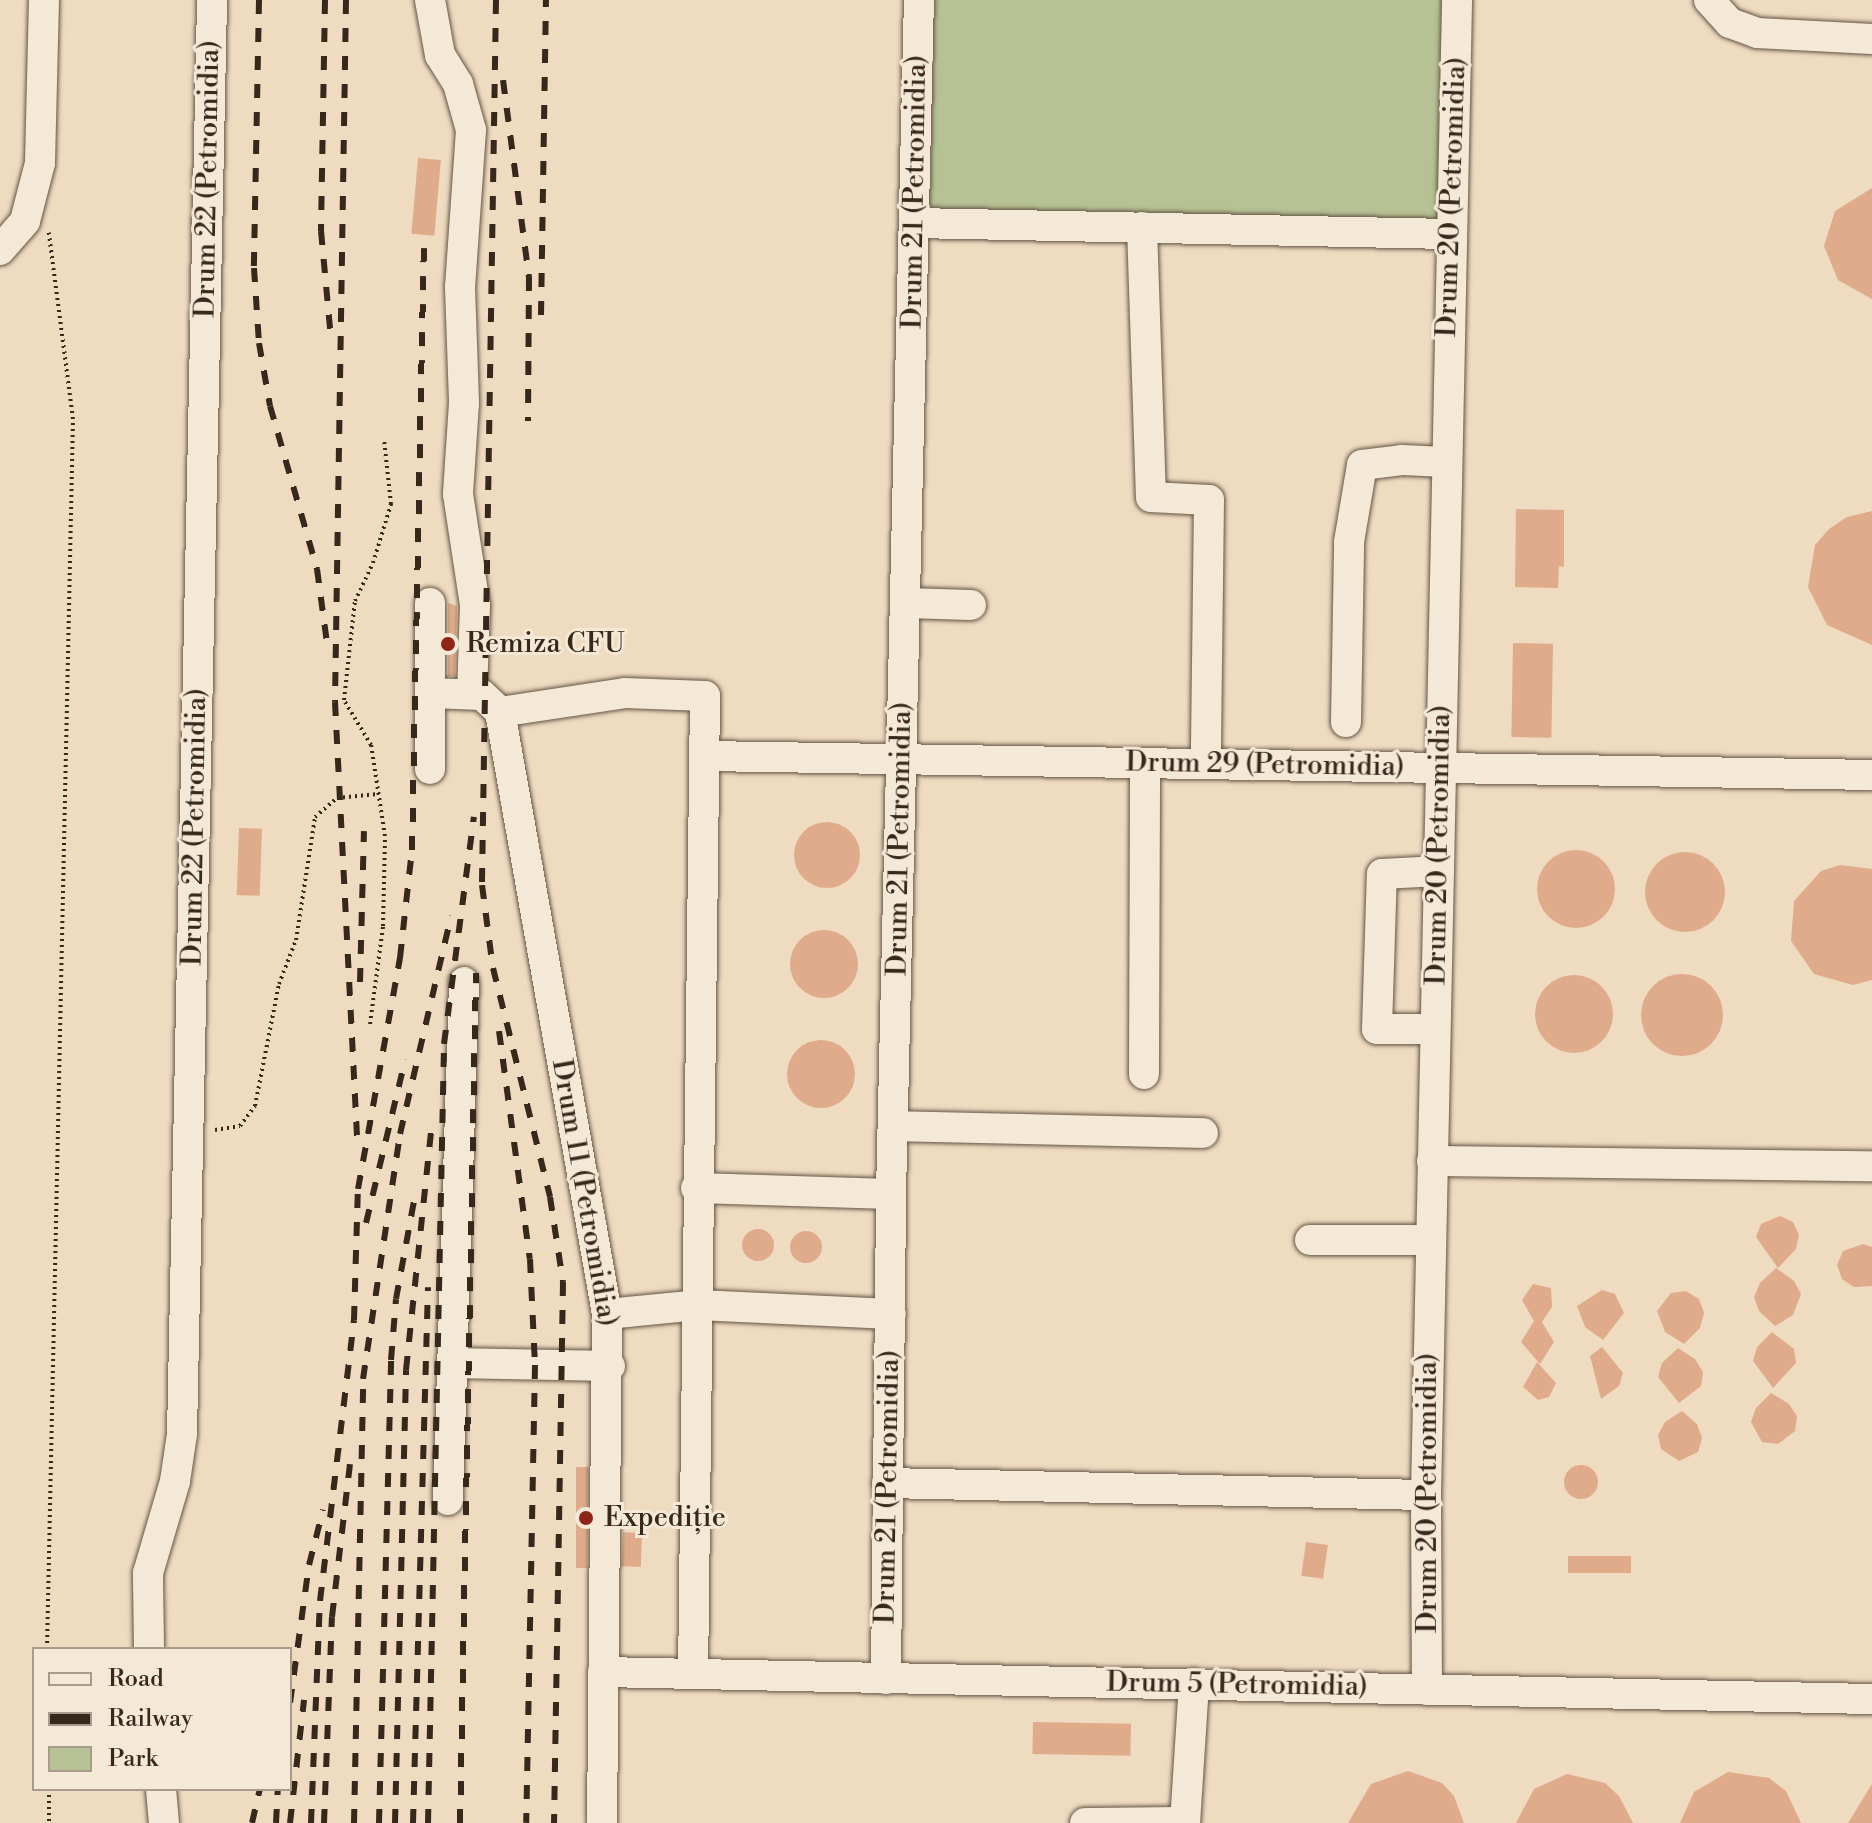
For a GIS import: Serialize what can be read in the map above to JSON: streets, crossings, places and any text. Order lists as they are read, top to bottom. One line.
{"streets":{"lane":["Drum 22 (Petromidia)","Drum 21 (Petromidia)","Drum 20 (Petromidia)","Drum 29 (Petromidia)","Drum 11 (Petromidia)","Drum 5 (Petromidia)"]},"crossings":[["Drum 21 (Petromidia)","Drum 29 (Petromidia)"],["Drum 21 (Petromidia)","Drum 5 (Petromidia)"],["Drum 20 (Petromidia)","Drum 29 (Petromidia)"],["Drum 20 (Petromidia)","Drum 5 (Petromidia)"],["Drum 11 (Petromidia)","Drum 5 (Petromidia)"]],"places":["Remiza CFU","Expediție"],"legend":["Road","Railway","Park"]}
